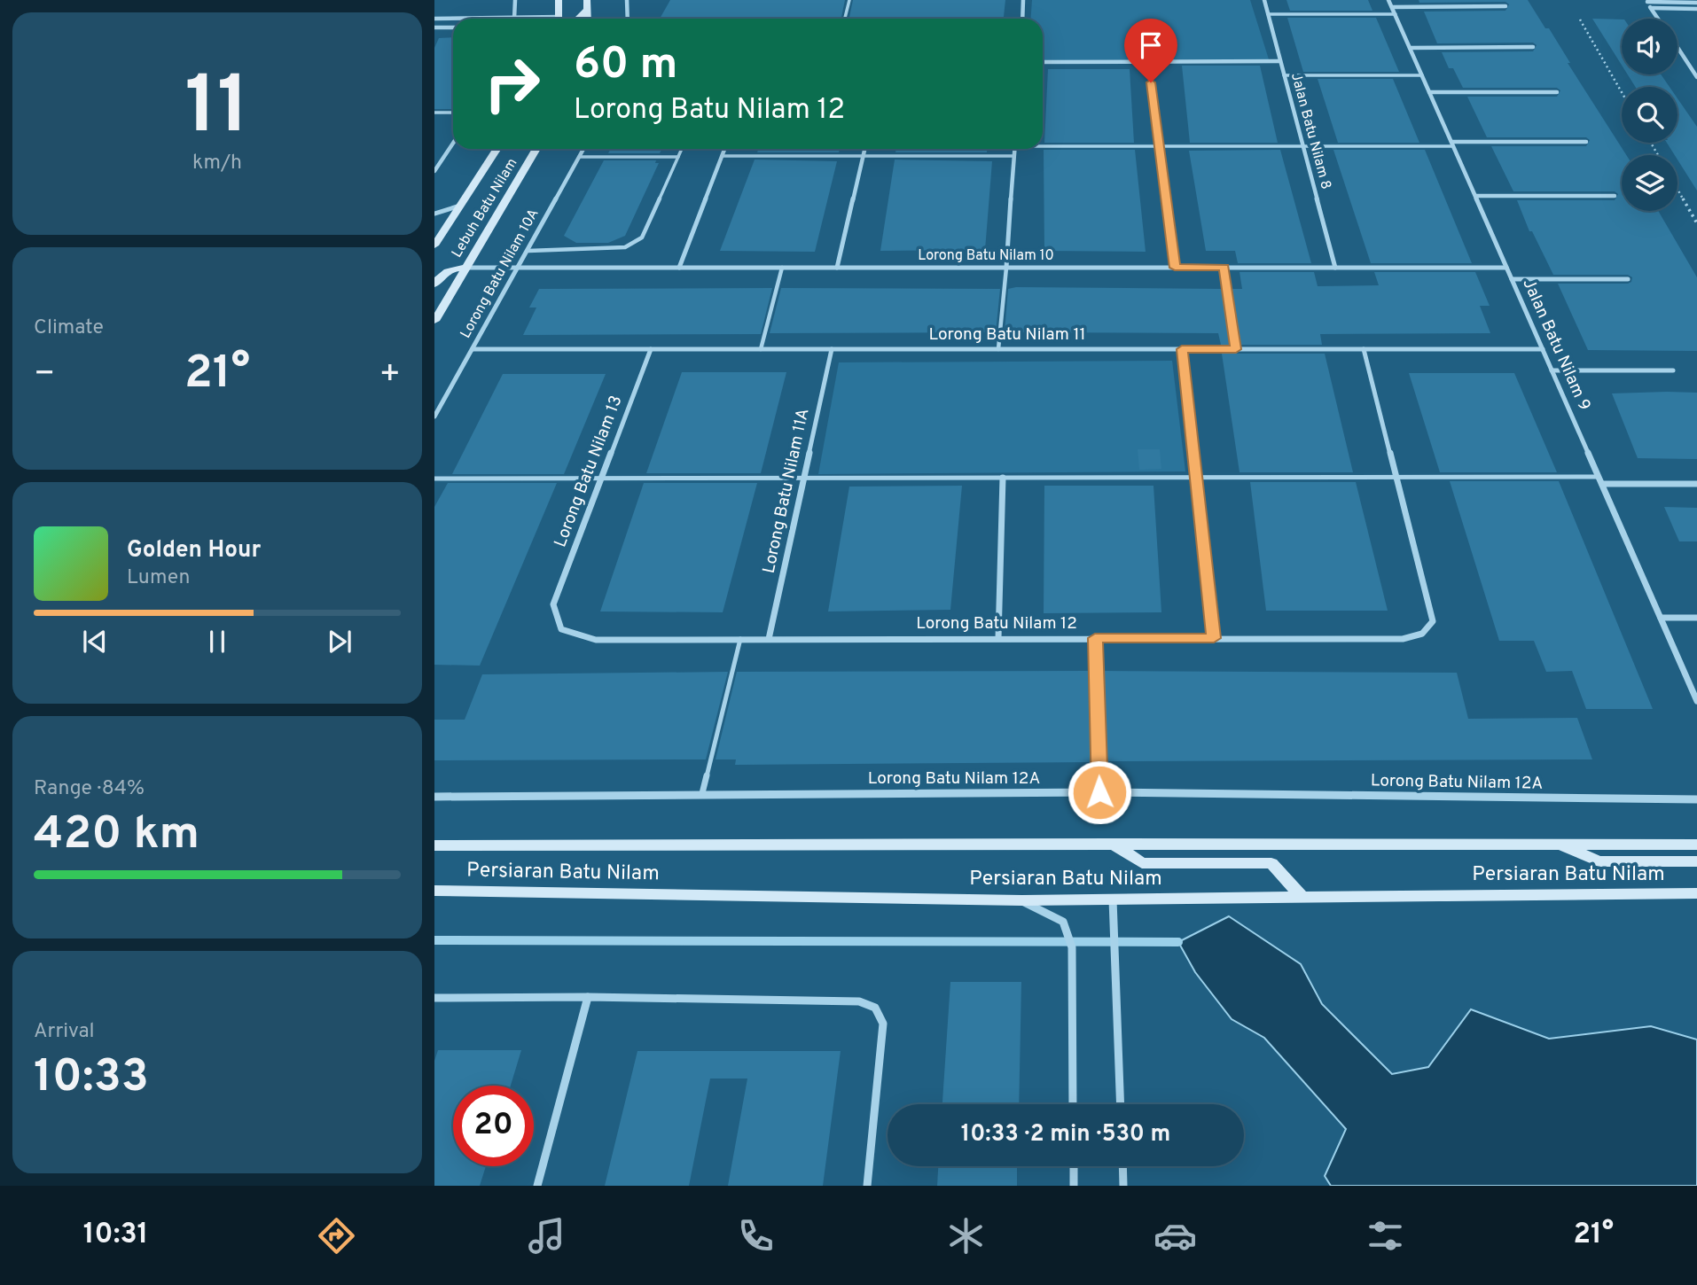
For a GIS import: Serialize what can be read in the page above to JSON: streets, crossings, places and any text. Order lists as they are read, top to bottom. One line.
{"streets":{"main road":["Lebuh Batu Nilam","Persiaran Batu Nilam"],"street":["Jalan Batu Nilam 8","Lorong Batu Nilam 10","Lorong Batu Nilam 10A","Lorong Batu Nilam 11","Jalan Batu Nilam 9","Lorong Batu Nilam 13","Lorong Batu Nilam 11A","Lorong Batu Nilam 12","Lorong Batu Nilam 12A"]},"crossings":[["Jalan Batu Nilam 8","Lorong Batu Nilam 10"],["Lebuh Batu Nilam","Lorong Batu Nilam 10"],["Lorong Batu Nilam 10","Lorong Batu Nilam 10A"],["Lorong Batu Nilam 10","Jalan Batu Nilam 9"],["Lorong Batu Nilam 10A","Lorong Batu Nilam 11"],["Lorong Batu Nilam 11","Jalan Batu Nilam 9"],["Lorong Batu Nilam 11","Lorong Batu Nilam 13"],["Lorong Batu Nilam 11","Lorong Batu Nilam 11A"],["Lorong Batu Nilam 11","Lorong Batu Nilam 12"],["Lorong Batu Nilam 13","Lorong Batu Nilam 12"],["Lorong Batu Nilam 11A","Lorong Batu Nilam 12"]],"page":{"tile":[["11","km/h"],"Climate",["Range · 84%","420 km"],["Arrival","10:33"]],"turn":["60 m","Lorong Batu Nilam 12"],"heat":["−","21°","+"],"song":["Golden Hour","Lumen"],"limit":"20","trip":"10:33 · 2 min · 530 m","tabs":["10:31","21°"]}}
